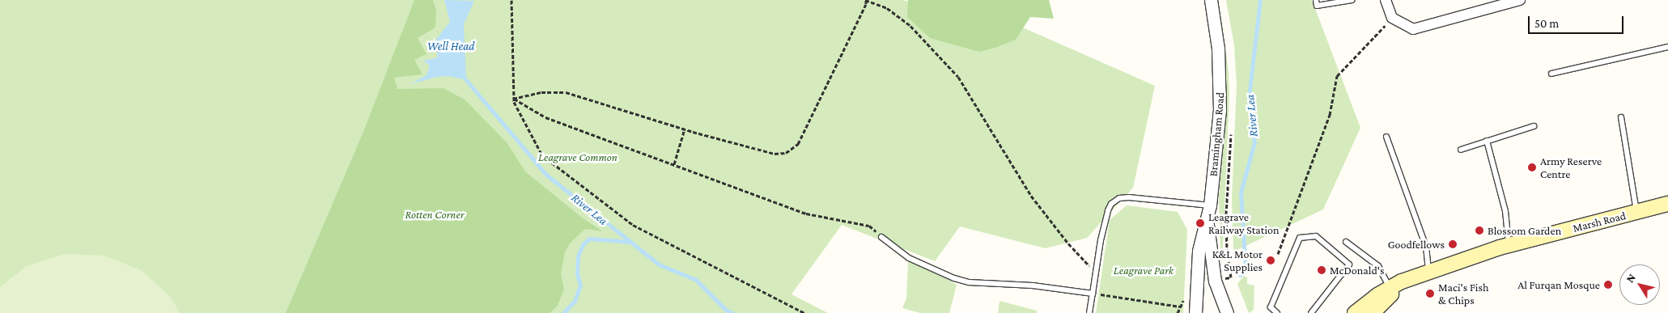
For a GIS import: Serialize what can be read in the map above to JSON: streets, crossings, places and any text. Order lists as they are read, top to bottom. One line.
{"streets":{"main road":["Marsh Road"],"street":["Bramingham Road"]},"water":["Well Head","River Lea"],"parks":["Leagrave Common","Rotten Corner","Leagrave Park"],"places":["Army Reserve Centre","Leagrave Railway Station","Blossom Garden","Goodfellows","K&L Motor Supplies","McDonald's","Al Furqan Mosque","Maci's Fish & Chips"],"scale_bar":"50 m","north":"top left"}
